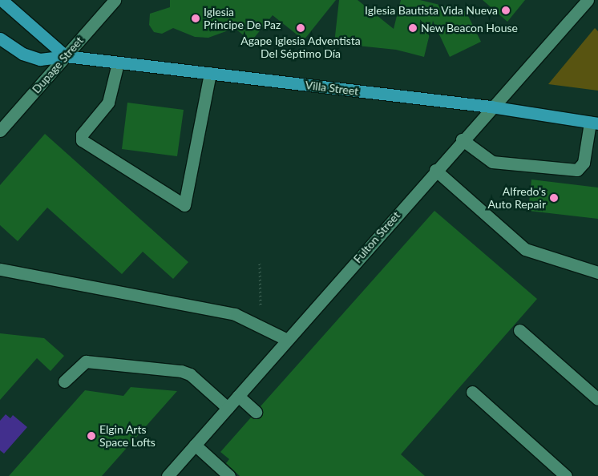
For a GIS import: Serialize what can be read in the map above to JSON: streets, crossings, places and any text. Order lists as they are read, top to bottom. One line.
{"streets":{"main road":["Villa Street"],"street":["Dupage Street","Fulton Street"]},"crossings":[["Dupage Street","Villa Street"],["Villa Street","Fulton Street"]],"places":["Iglesia Bautista Vida Nueva","Iglesia Principe De Paz","Agape Iglesia Adventista Del Séptimo Día","New Beacon House","Alfredo's Auto Repair","Elgin Arts Space Lofts"]}
